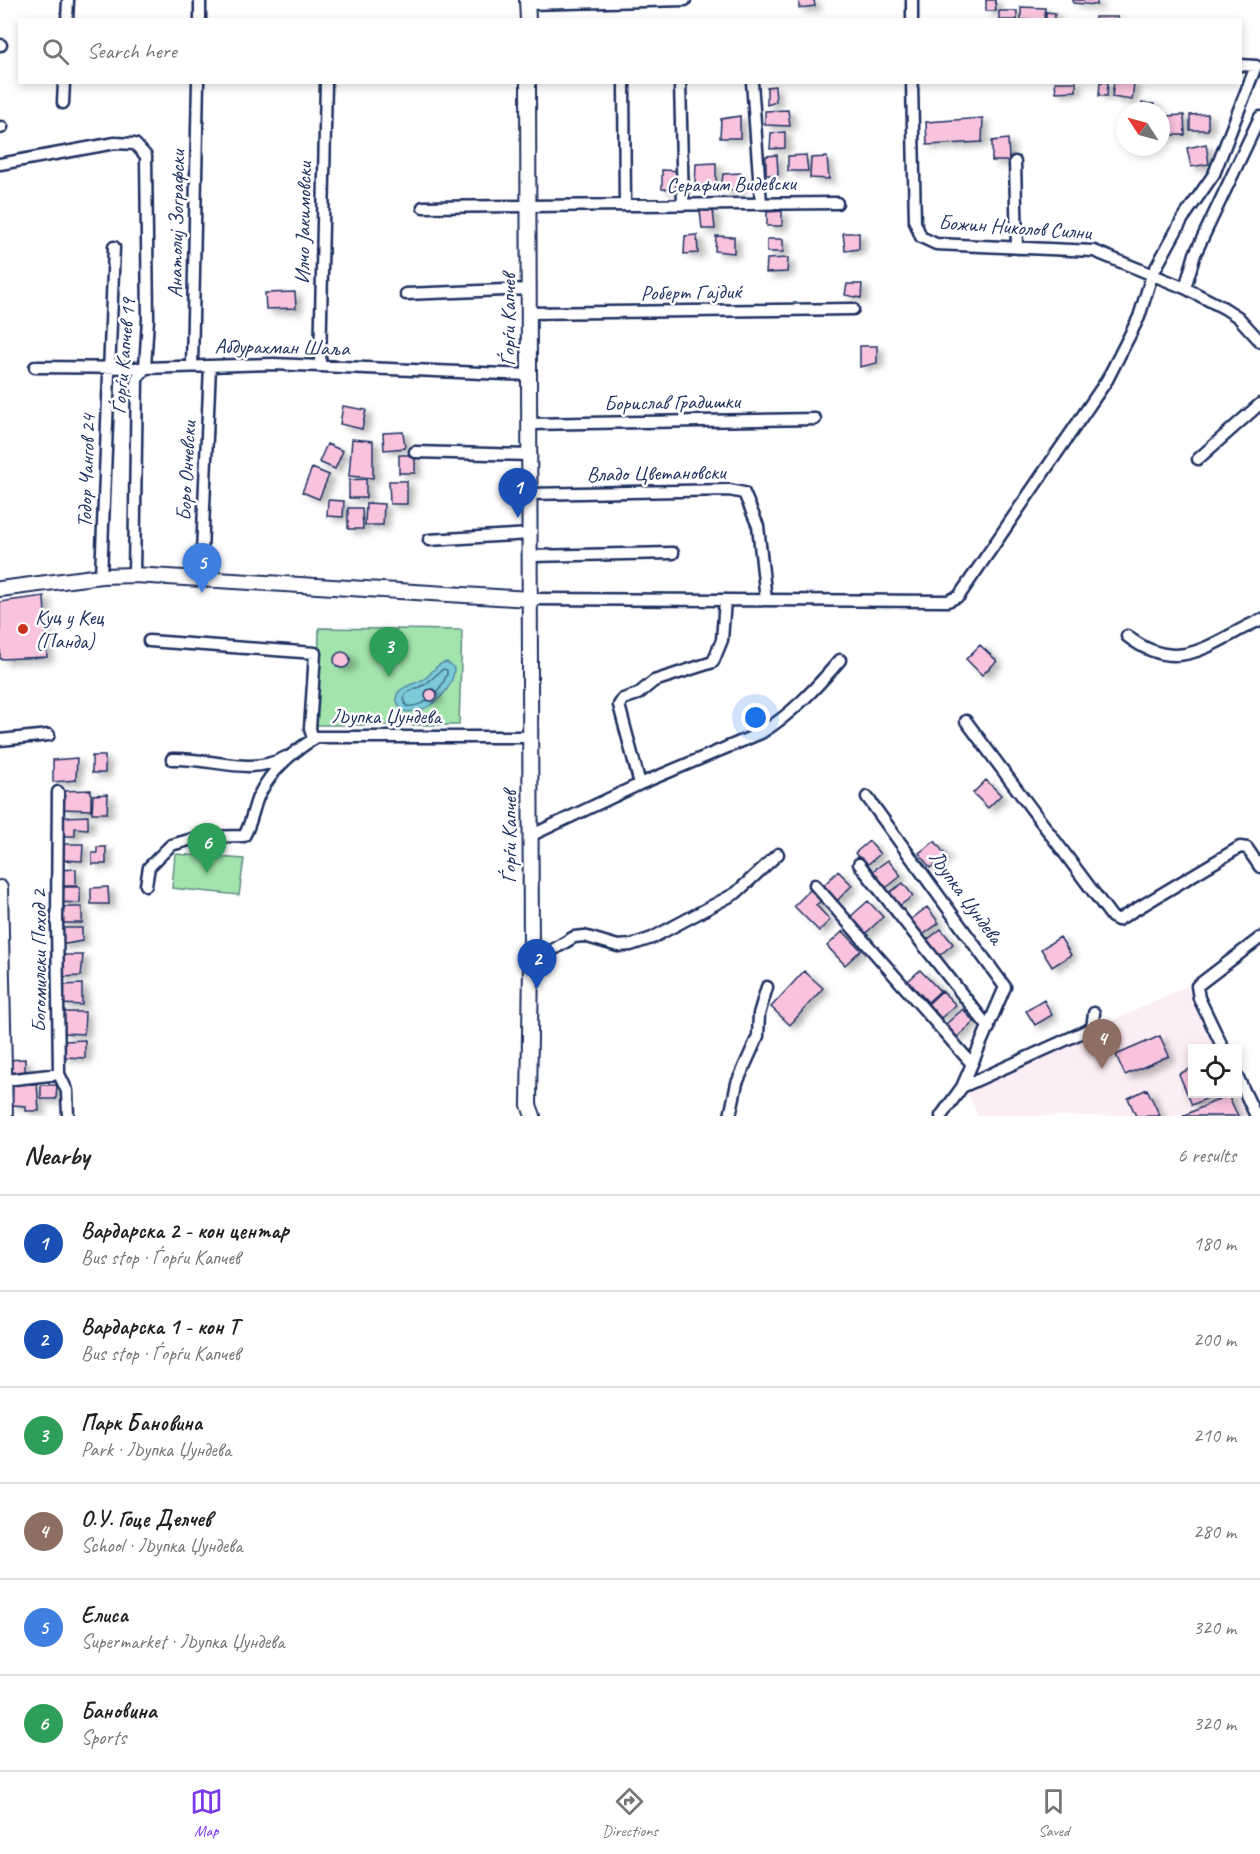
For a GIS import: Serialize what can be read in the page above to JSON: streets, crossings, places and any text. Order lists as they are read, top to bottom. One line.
{"streets":{"street":["Серафим Видевски","Илчо Јакимовски","Анатолиј Зографски","Божин Николов Силни","Роберт Гајдиќ","Ѓорѓи Капчев","Абдурахман Шаља","Ѓорѓи Капчев 19","Борислав Градишки","Тодор Чангов 24","Боро Ончевски","Владо Цветановски","Љупка Џундева","Богомилски Поход 2"]},"crossings":[["Серафим Видевски","Ѓорѓи Капчев"],["Илчо Јакимовски","Абдурахман Шаља"],["Анатолиј Зографски","Абдурахман Шаља"],["Роберт Гајдиќ","Ѓорѓи Капчев"],["Ѓорѓи Капчев","Абдурахман Шаља"],["Ѓорѓи Капчев","Борислав Градишки"],["Ѓорѓи Капчев","Владо Цветановски"],["Ѓорѓи Капчев","Љупка Џундева"],["Абдурахман Шаља","Ѓорѓи Капчев 19"],["Абдурахман Шаља","Тодор Чангов 24"],["Абдурахман Шаља","Боро Ончевски"]],"places":["Куц у Кец (Панда)"],"north":"top left","page":{"search":"Search here","pins":["1","5","3","6","2","4"],"heading":["Nearby","6 results"],"list":[{"mark":"1","name":"Вардарска 2 - кон центар","note":"Bus stop · Ѓорѓи Капчев","value":"180 m"},{"mark":"2","name":"Вардарска 1 - кон Т","note":"Bus stop · Ѓорѓи Капчев","value":"200 m"},{"mark":"3","name":"Парк Бановина","note":"Park · Љупка Џундева","value":"210 m"},{"mark":"4","name":"О.У. Гоце Делчев","note":"School · Љупка Џундева","value":"280 m"},{"mark":"5","name":"Елиса","note":"Supermarket · Љупка Џундева","value":"320 m"},{"mark":"6","name":"Бановина","note":"Sports","value":"320 m"}],"nav":["Map","Directions","Saved"]}}
